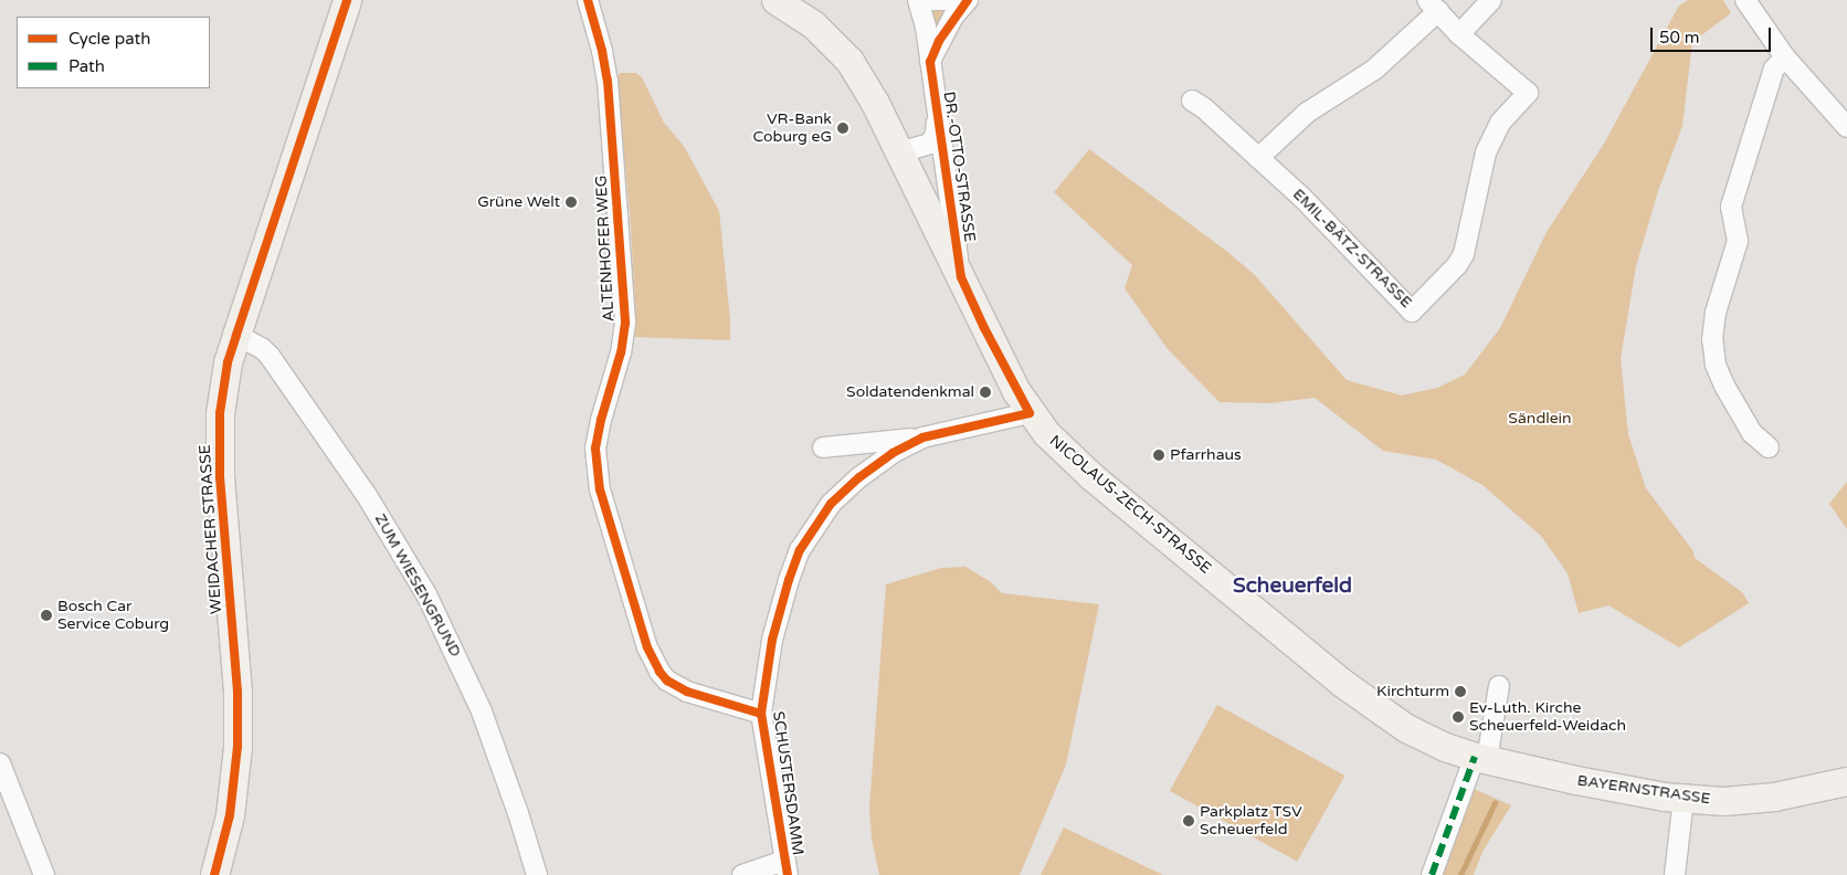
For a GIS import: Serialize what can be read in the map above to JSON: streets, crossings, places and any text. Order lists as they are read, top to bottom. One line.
{"streets":{"street":["DR.-OTTO-STRASSE","ALTENHOFER WEG","EMIL-BÄTZ-STRASSE","NICOLAUS-ZECH-STRASSE","WEIDACHER STRASSE","ZUM WIESENGRUND","SCHUSTERSDAMM","BAYERNSTRASSE"]},"crossings":[["DR.-OTTO-STRASSE","NICOLAUS-ZECH-STRASSE"],["ALTENHOFER WEG","SCHUSTERSDAMM"],["NICOLAUS-ZECH-STRASSE","SCHUSTERSDAMM"],["NICOLAUS-ZECH-STRASSE","BAYERNSTRASSE"],["WEIDACHER STRASSE","ZUM WIESENGRUND"]],"districts":["Scheuerfeld"],"parks":["Sändlein"],"places":["VR-Bank Coburg eG","Grüne Welt","Soldatendenkmal","Pfarrhaus","Bosch Car Service Coburg","Kirchturm","Ev-Luth. Kirche Scheuerfeld-Weidach","Parkplatz TSV Scheuerfeld"],"legend":["Cycle path","Path"],"scale_bar":"50 m"}
